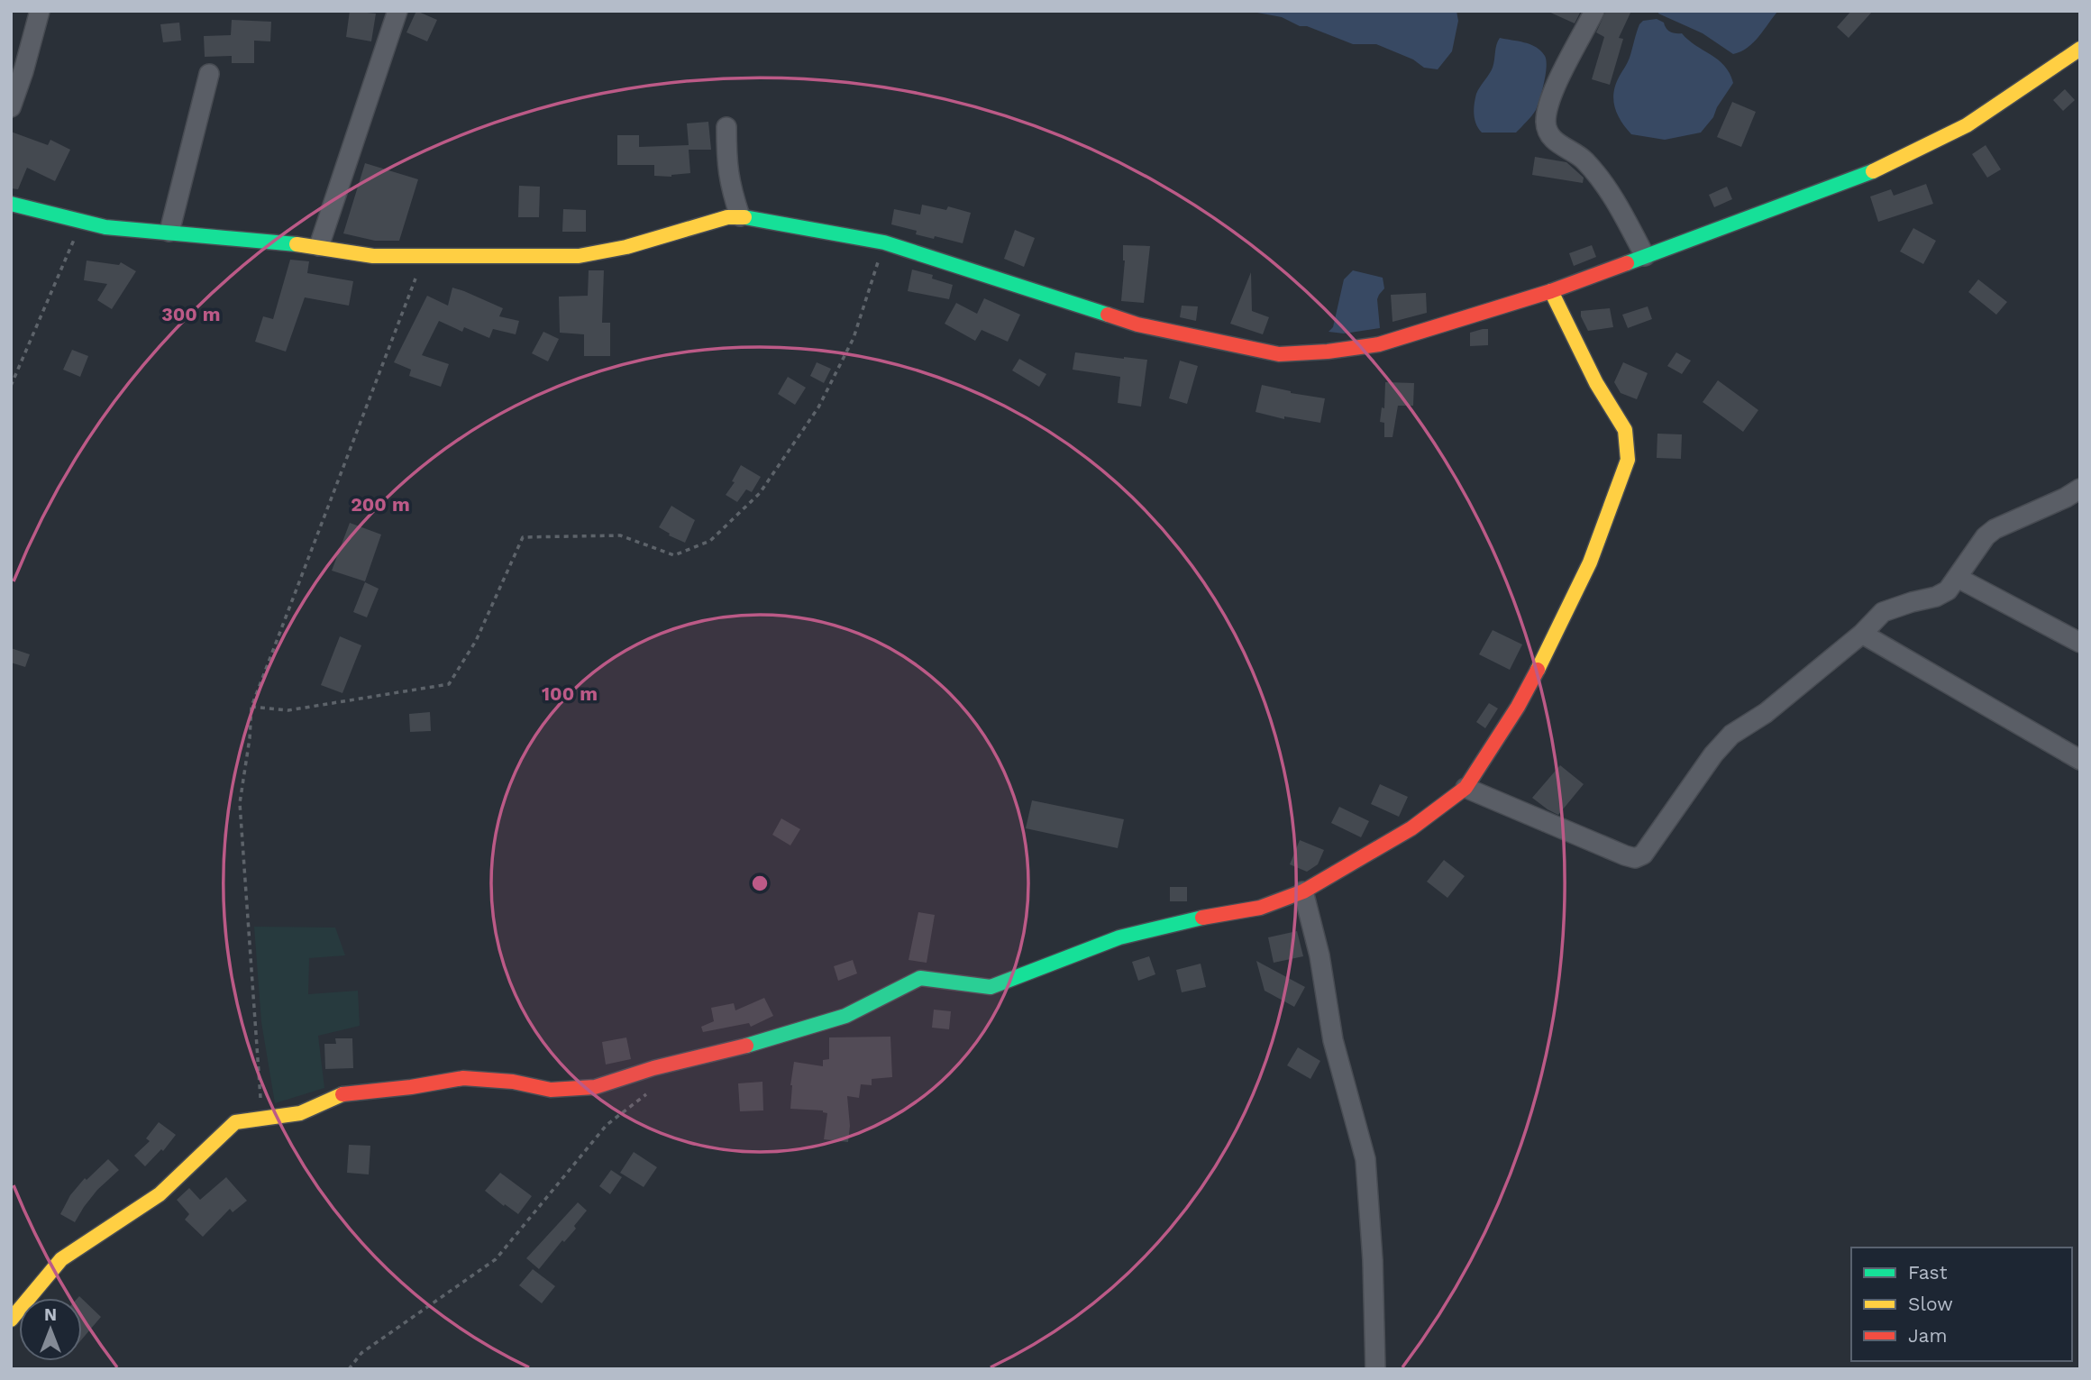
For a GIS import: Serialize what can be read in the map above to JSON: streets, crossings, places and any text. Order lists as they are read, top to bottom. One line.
{"legend":["Fast","Slow","Jam"],"north":"top","rings":["300 m","200 m","100 m"]}
